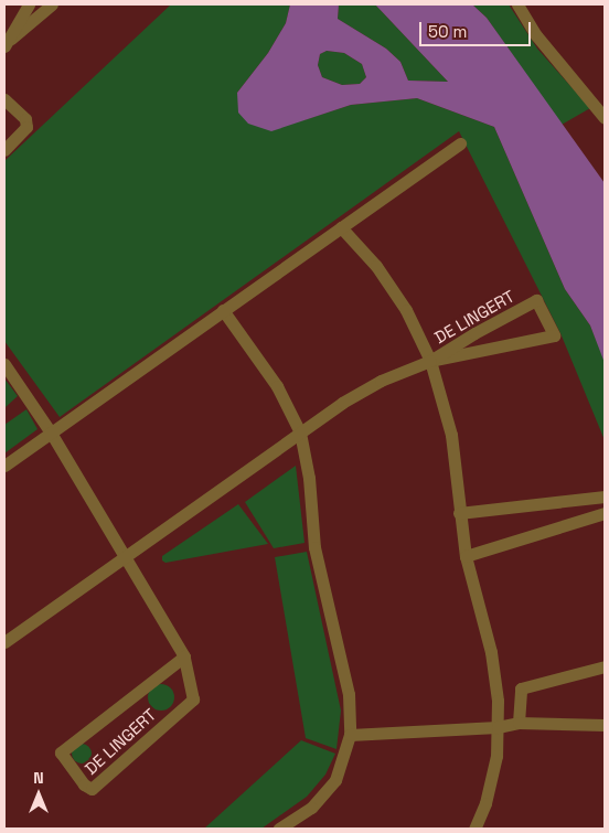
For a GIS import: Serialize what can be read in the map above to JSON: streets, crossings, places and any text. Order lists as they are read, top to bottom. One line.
{"streets":{"street":["DE LINGERT"]},"scale_bar":"50 m","north":"top"}
